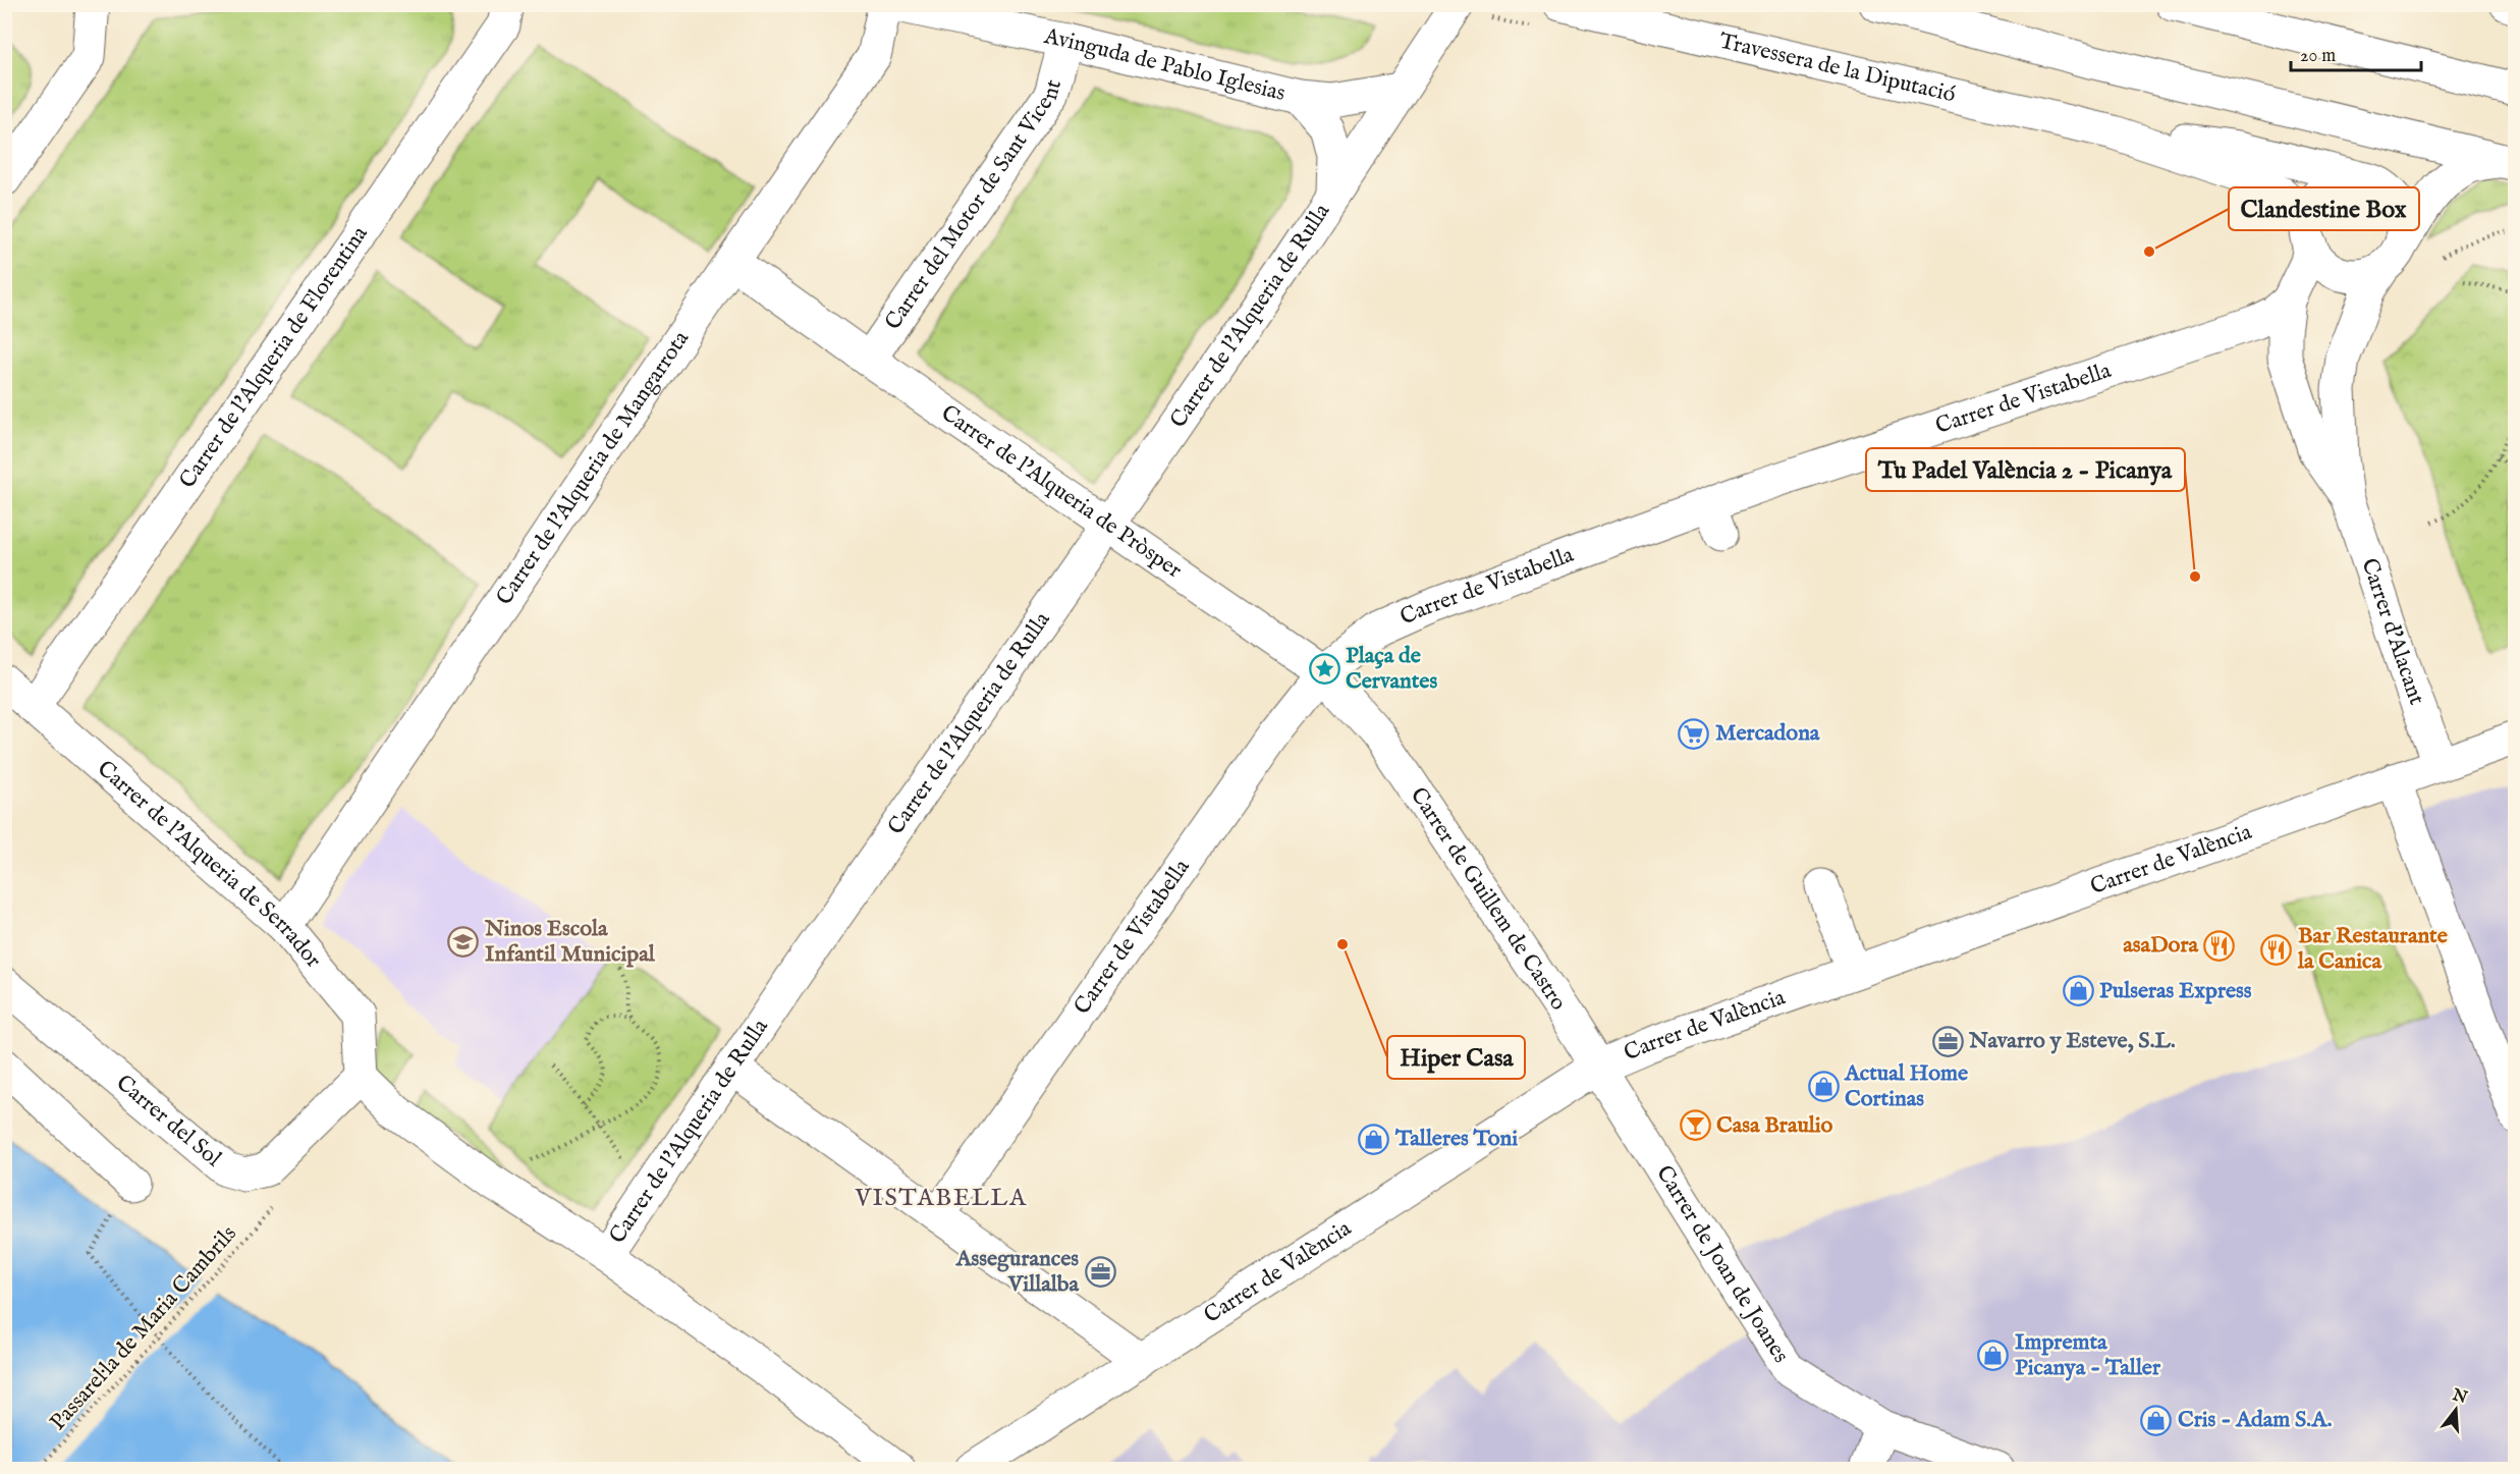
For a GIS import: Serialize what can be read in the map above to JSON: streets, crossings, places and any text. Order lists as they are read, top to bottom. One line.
{"streets":{"main road":["Avinguda de Pablo Iglesias","Travessera de la Diputació","Carrer del Motor de Sant Vicent","Carrer de l'Alqueria de Rulla","Carrer de l'Alqueria de Florentina","Carrer de Vistabella","Carrer de l'Alqueria de Mangarrota","Carrer de l'Alqueria de Pròsper","Carrer d'Alacant","Carrer de València","Carrer de l'Alqueria de Serrador","Carrer de Guillem de Castro","Carrer del Sol","Carrer de Joan de Joanes"],"path":["Passarel·la de Maria Cambrils"]},"crossings":[["Avinguda de Pablo Iglesias","Carrer del Motor de Sant Vicent"],["Avinguda de Pablo Iglesias","Carrer de l'Alqueria de Rulla"],["Travessera de la Diputació","Carrer d'Alacant"],["Carrer del Motor de Sant Vicent","Carrer de l'Alqueria de Pròsper"],["Carrer de l'Alqueria de Rulla","Carrer de l'Alqueria de Pròsper"],["Carrer de l'Alqueria de Florentina","Carrer de l'Alqueria de Serrador"],["Carrer de Vistabella","Carrer de l'Alqueria de Pròsper"],["Carrer de Vistabella","Carrer d'Alacant"],["Carrer de l'Alqueria de Mangarrota","Carrer de l'Alqueria de Pròsper"],["Carrer de l'Alqueria de Mangarrota","Carrer de l'Alqueria de Serrador"],["Carrer de l'Alqueria de Pròsper","Carrer de Guillem de Castro"],["Carrer d'Alacant","Carrer de València"],["Carrer de València","Carrer de Guillem de Castro"],["Carrer de València","Carrer de Joan de Joanes"],["Carrer de l'Alqueria de Serrador","Carrer del Sol"],["Carrer de Guillem de Castro","Carrer de Joan de Joanes"]],"districts":["VISTABELLA"],"places":{"other":["Clandestine Box","Tu Padel València 2 - Picanya","Hiper Casa"],"place":["Plaça de Cervantes"],"supermarket":["Mercadona"],"school or university":["Ninos Escola Infantil Municipal"],"restaurant":["asaDora","Bar Restaurante la Canica"],"shop":["Pulseras Express","Actual Home Cortinas","Talleres Toni","Impremta Picanya - Taller","Cris - Adam S.A."],"office":["Navarro y Esteve, S.L.","Assegurances Villalba"],"bar":["Casa Braulio"]},"scale_bar":"20 m","north":"top"}
